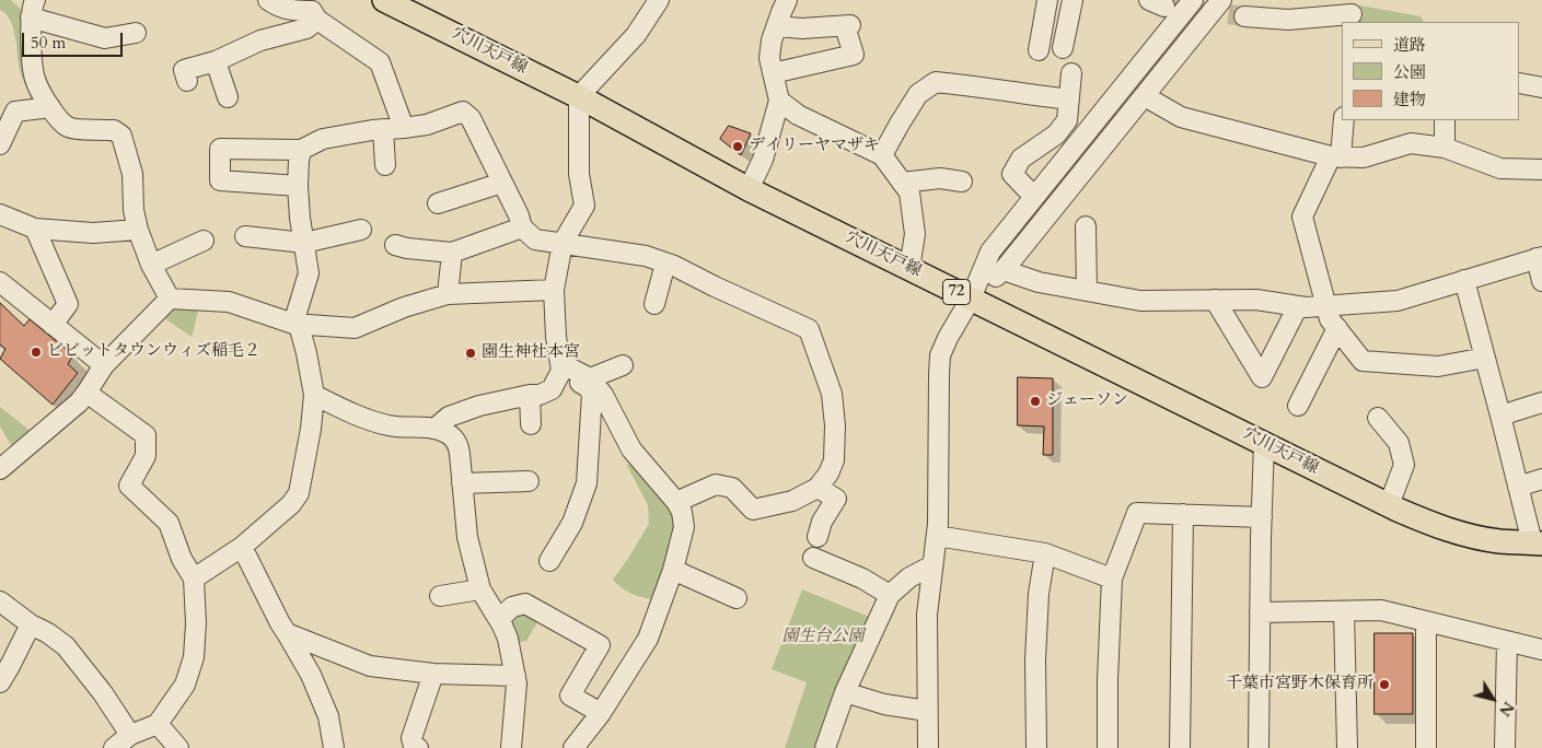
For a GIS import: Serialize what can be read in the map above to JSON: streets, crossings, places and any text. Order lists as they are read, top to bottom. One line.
{"streets":{"main road":["穴川天戸線","72"]},"parks":["園生台公園"],"places":["デイリーヤマザキ","ビビットタウンウィズ稲毛２","園生神社本宮","ジェーソン","千葉市宮野木保育所"],"legend":["道路","公園","建物"],"scale_bar":"50 m","north":"bottom right"}
